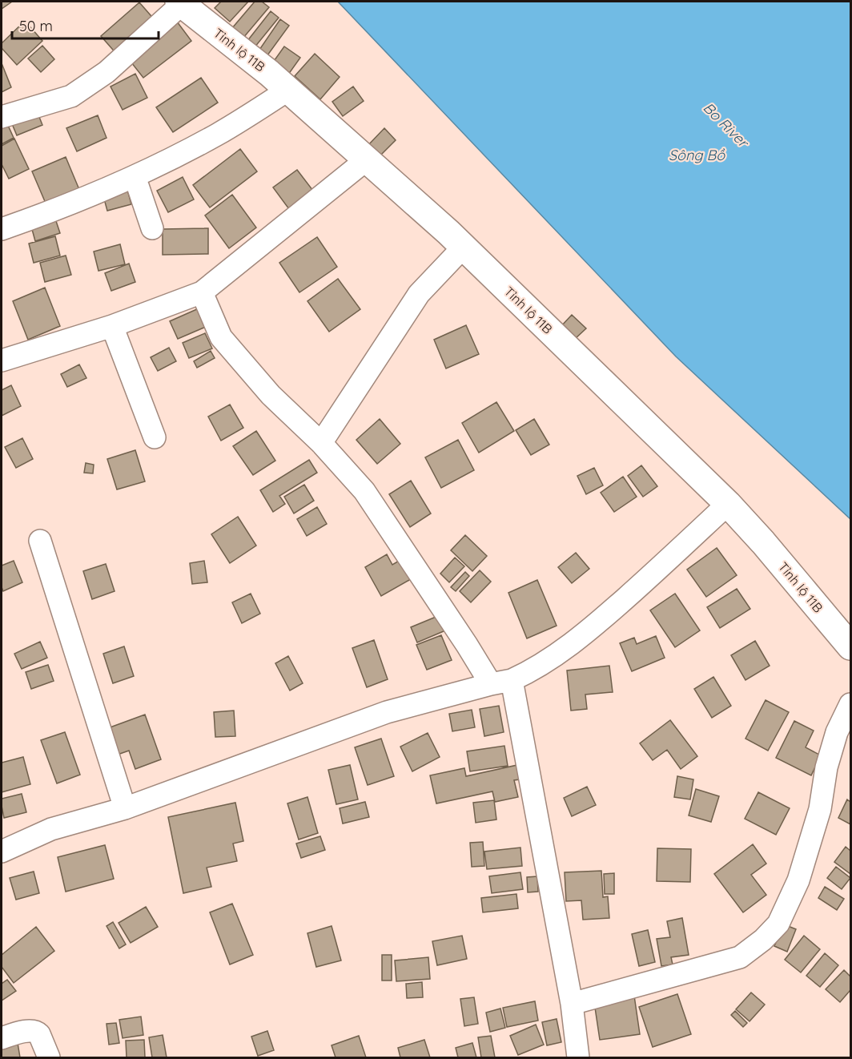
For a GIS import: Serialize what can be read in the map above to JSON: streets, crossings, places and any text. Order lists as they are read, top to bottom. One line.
{"streets":{"main road":["Tỉnh lộ 11B"]},"water":["Bo River","Sông Bồ"],"scale_bar":"50 m"}
